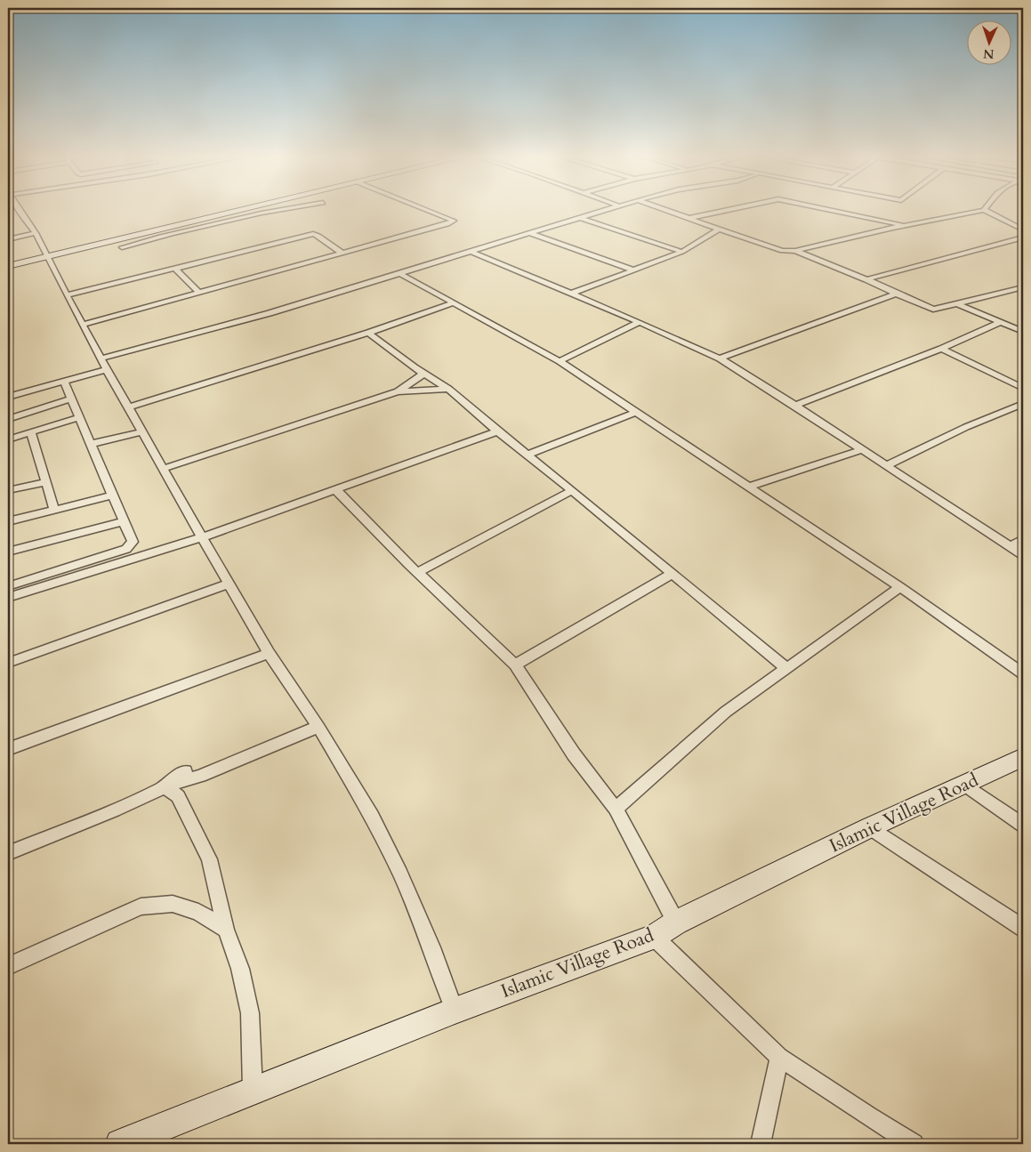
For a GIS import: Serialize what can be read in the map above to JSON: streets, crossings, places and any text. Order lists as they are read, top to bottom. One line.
{"streets":{"street":["Islamic Village Road"]},"north":"bottom"}
